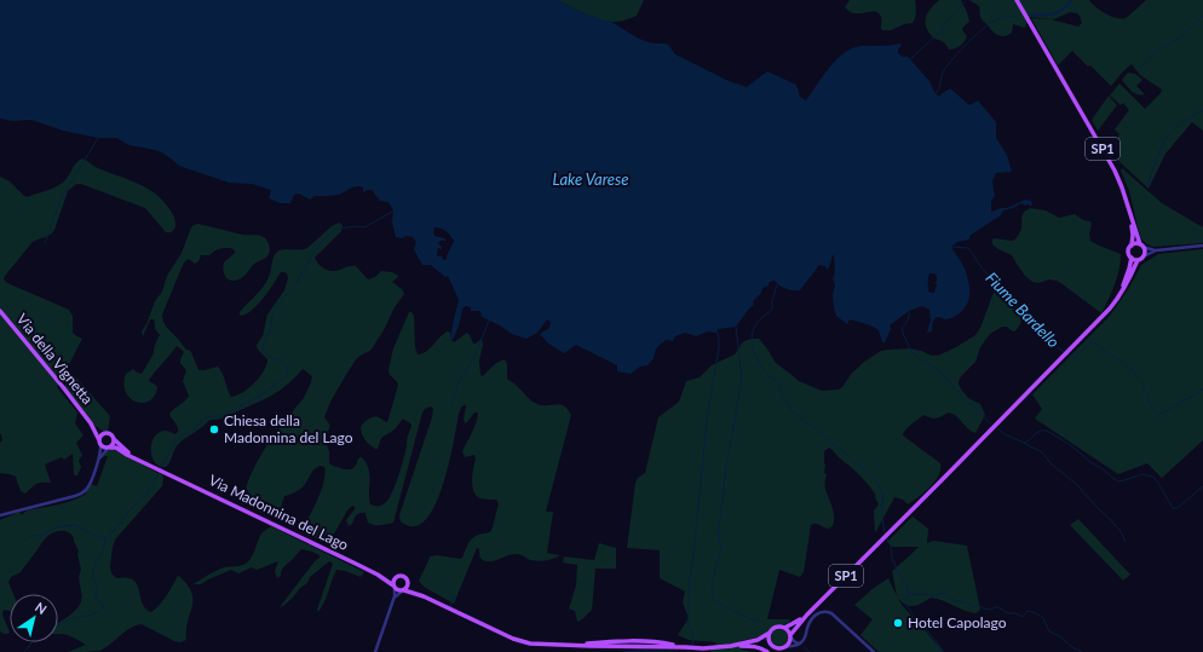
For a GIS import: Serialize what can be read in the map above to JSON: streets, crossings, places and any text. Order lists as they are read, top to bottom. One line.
{"streets":{"main road":["SP1","Via della Vignetta","Via Madonnina del Lago"]},"water":["Lake Varese","Fiume Bardello"],"places":["Chiesa della Madonnina del Lago","Hotel Capolago"],"north":"top right"}
